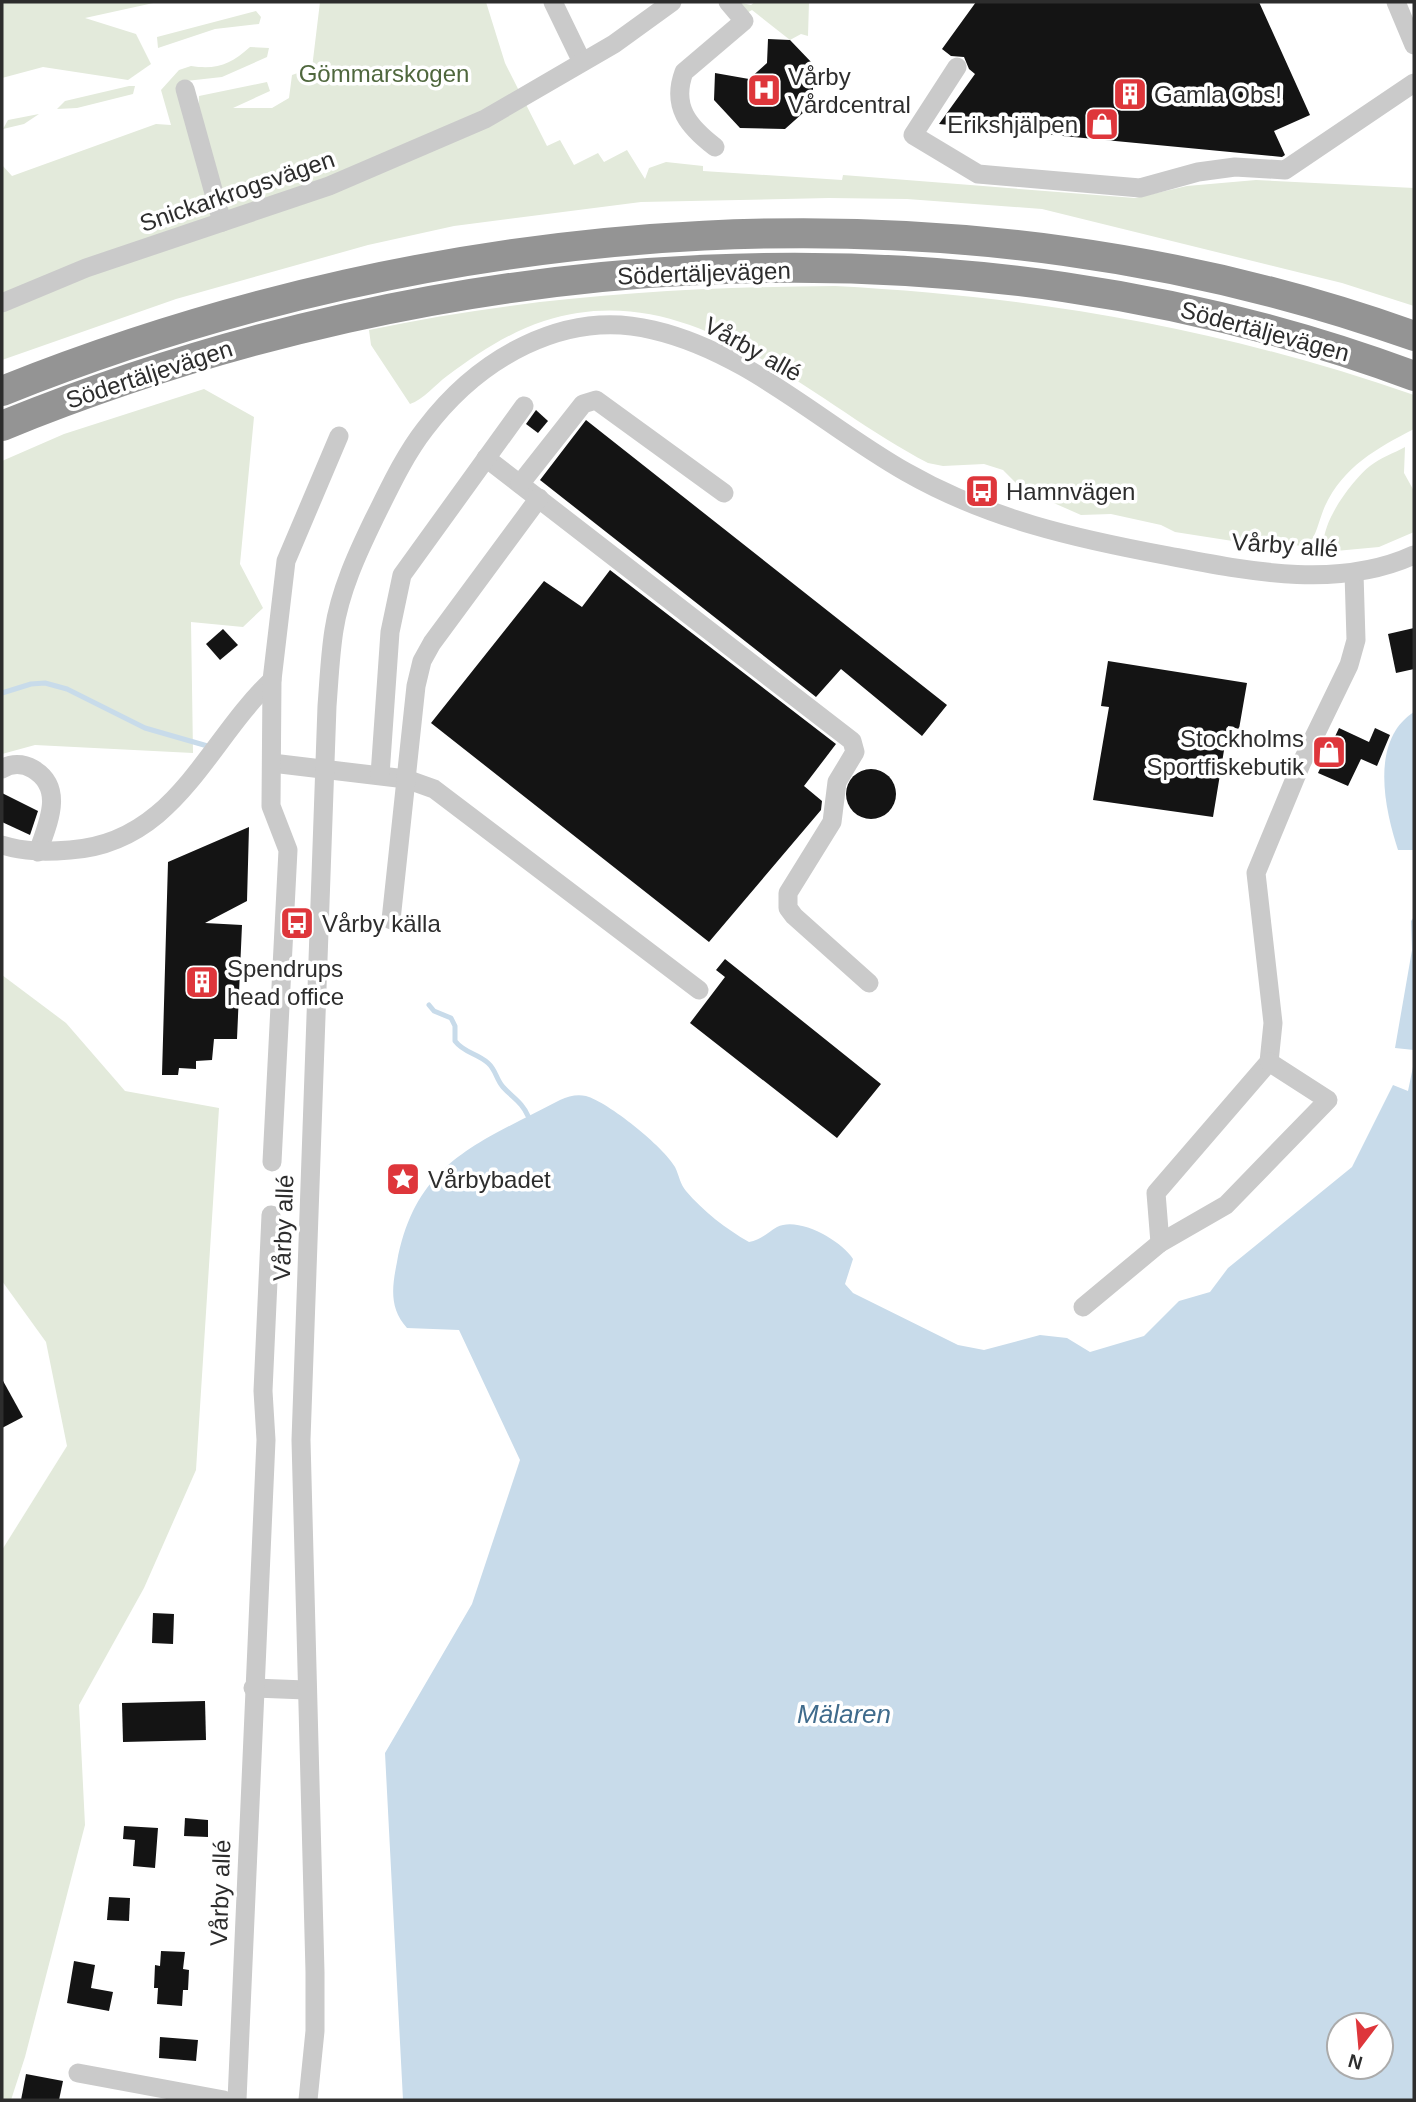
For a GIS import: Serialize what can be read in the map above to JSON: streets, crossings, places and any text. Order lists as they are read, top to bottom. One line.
{"streets":{"highway":["Södertäljevägen"],"street":["Snickarkrogsvägen","Vårby allé"]},"water":["Mälaren"],"parks":["Gömmarskogen"],"places":{"hospital":["Vårby Vårdcentral"],"building":["Gamla Obs!","Spendrups head office"],"shop":["Erikshjälpen","Stockholms Sportfiskebutik"],"bus stop":["Hamnvägen","Vårby källa"],"place":["Vårbybadet"]},"north":"bottom"}
